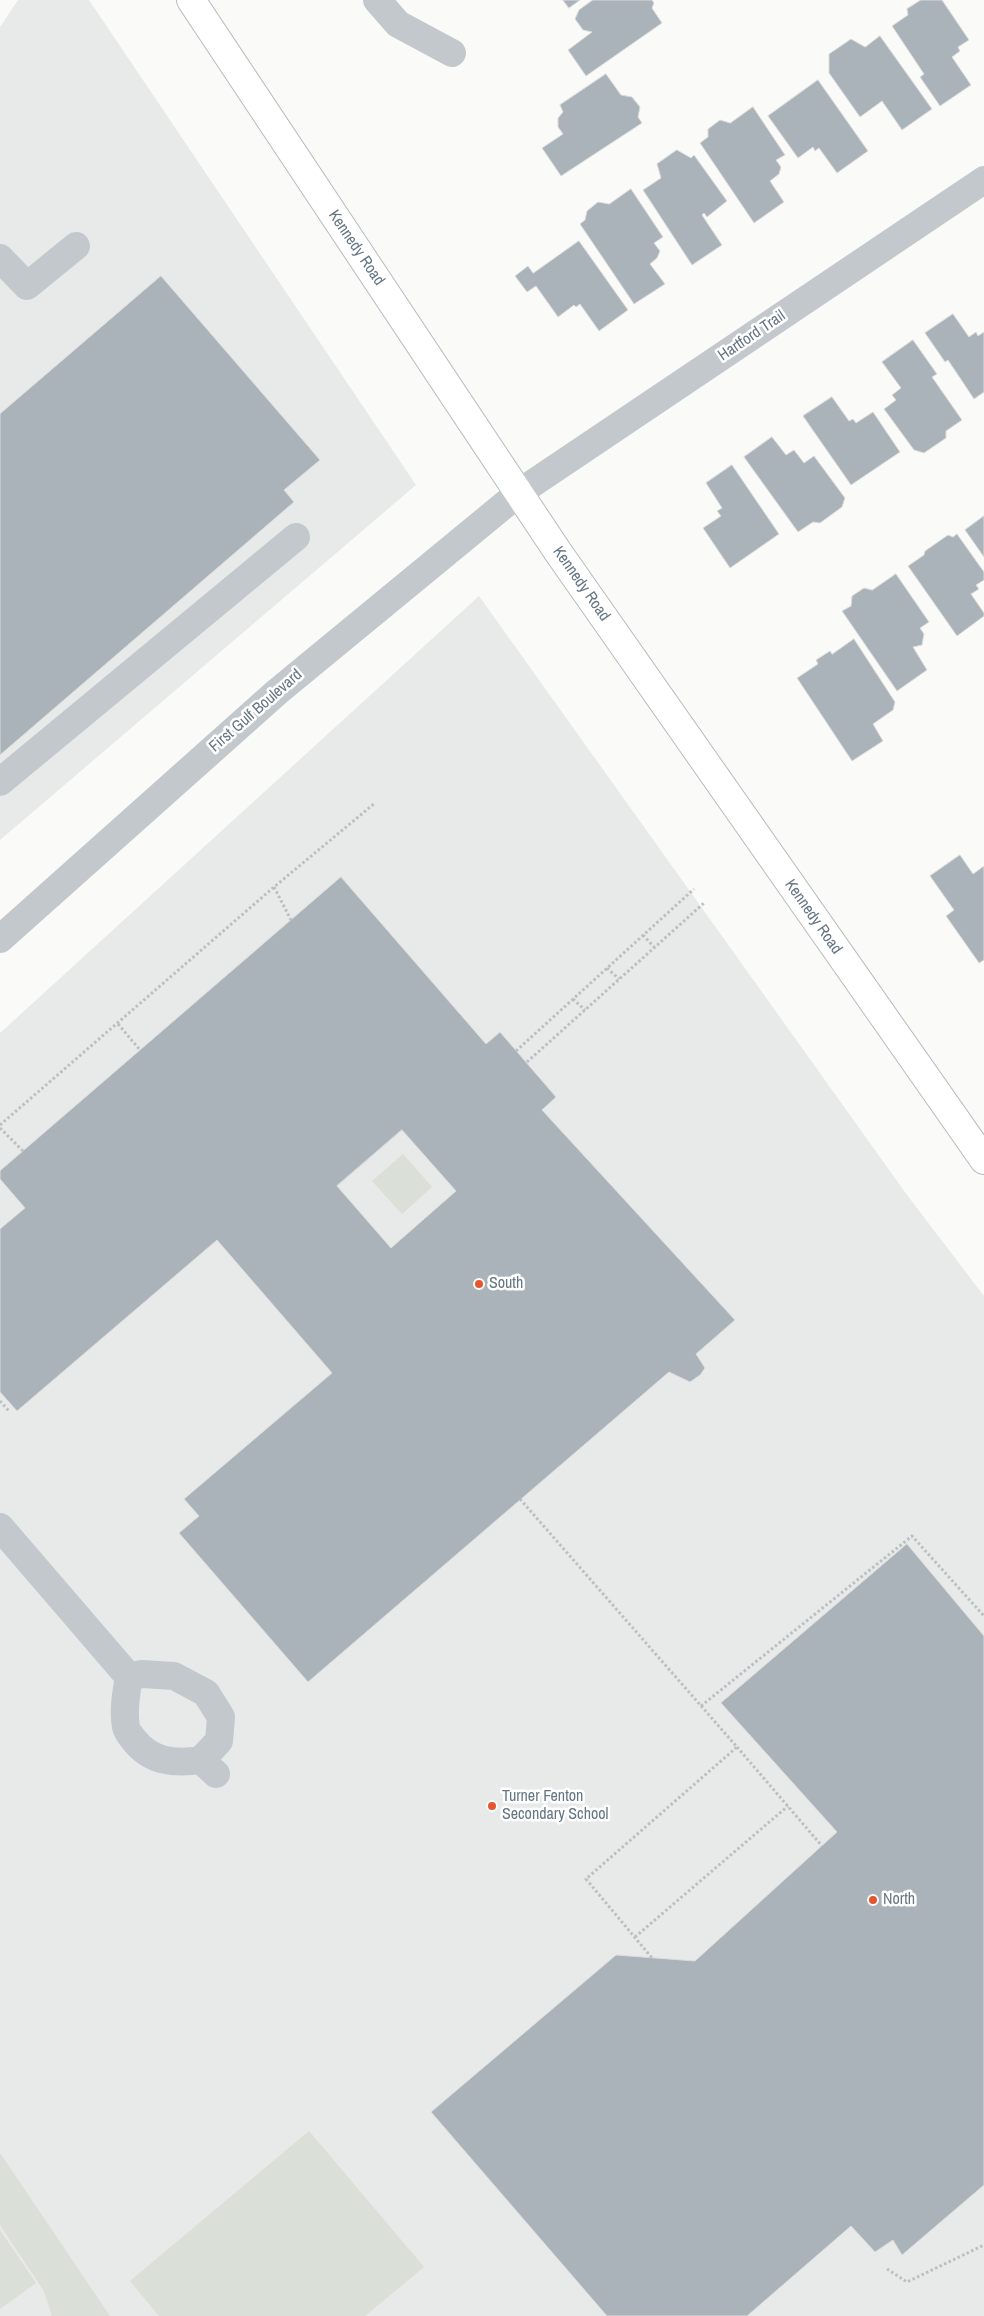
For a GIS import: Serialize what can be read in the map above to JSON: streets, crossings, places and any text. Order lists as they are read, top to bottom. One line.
{"streets":{"main road":["Kennedy Road"],"street":["Hartford Trail","First Gulf Boulevard"]},"crossings":[["Kennedy Road","Hartford Trail"],["Kennedy Road","First Gulf Boulevard"],["Hartford Trail","First Gulf Boulevard"]],"places":["South","Turner Fenton Secondary School","North"]}
